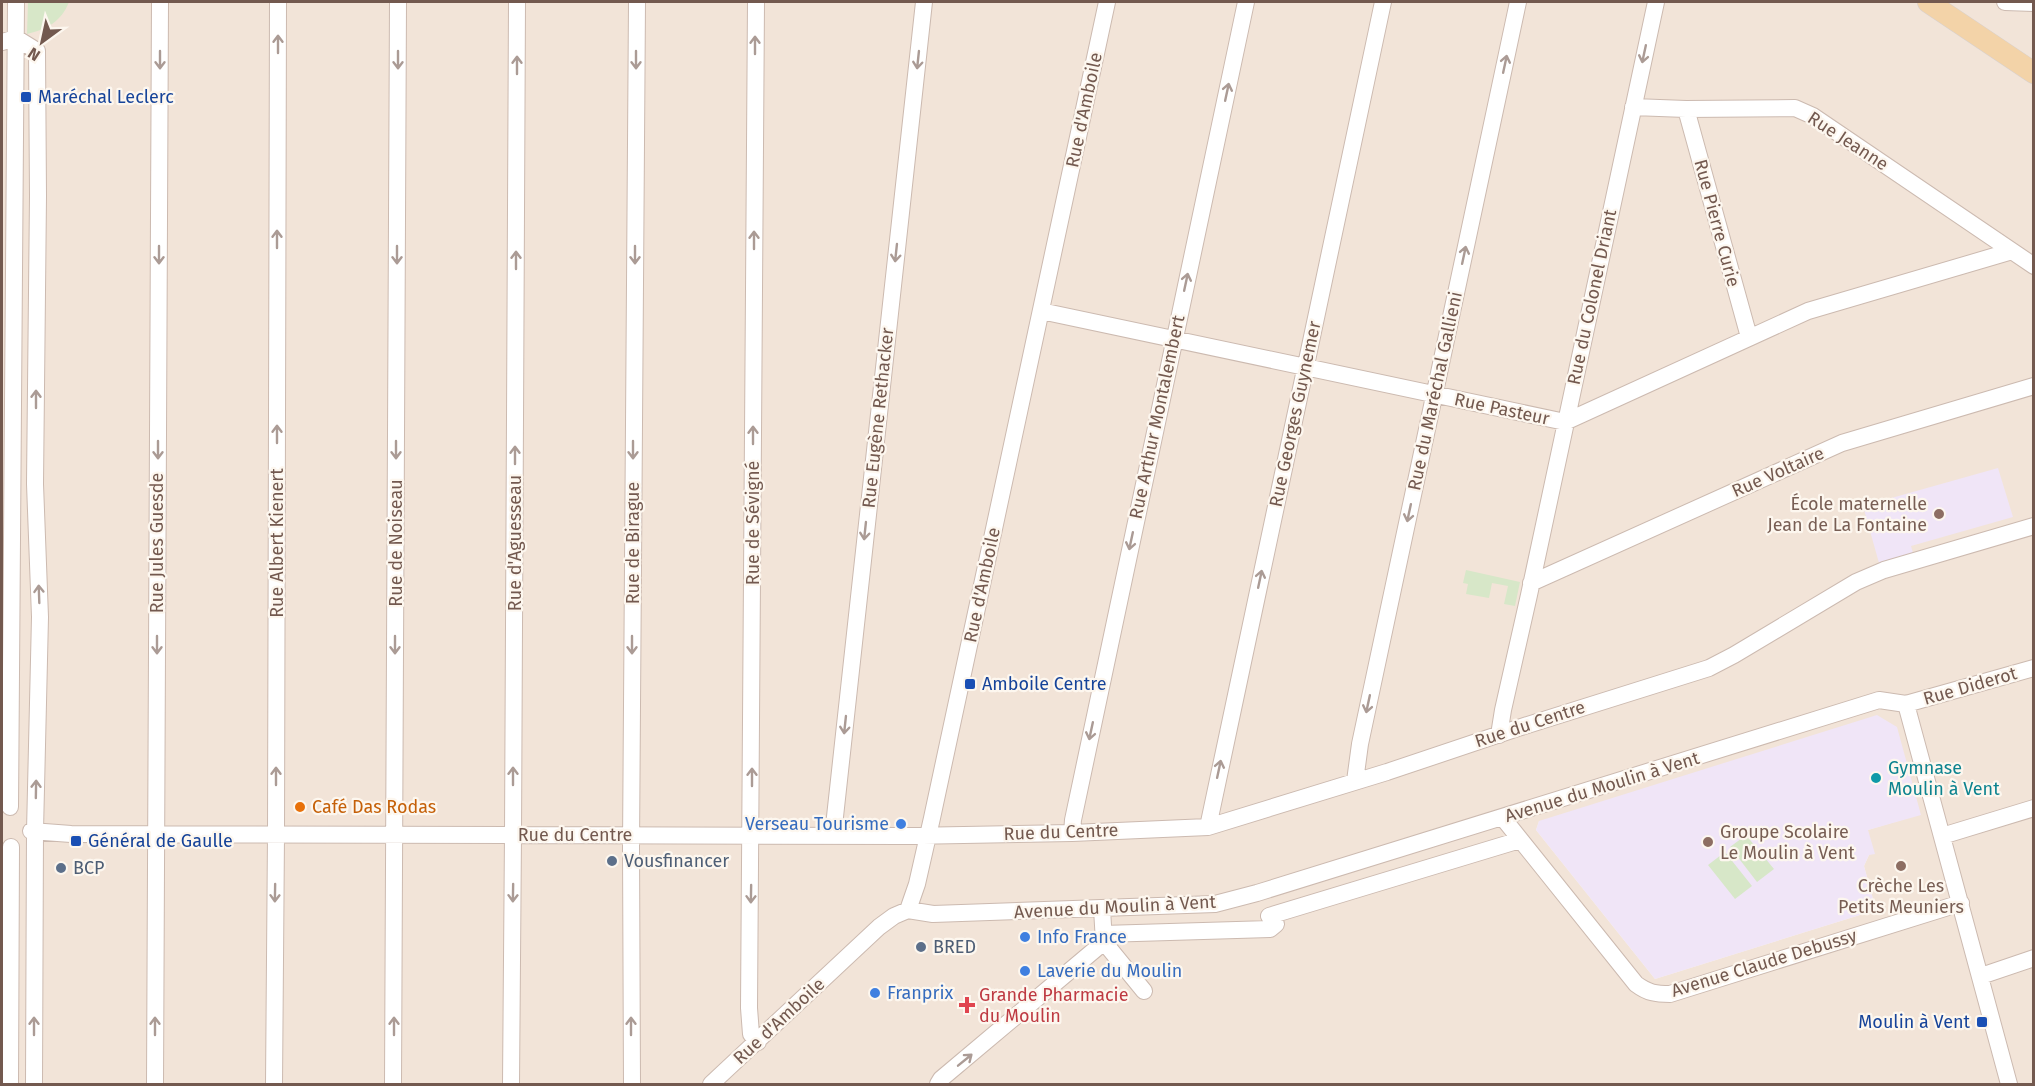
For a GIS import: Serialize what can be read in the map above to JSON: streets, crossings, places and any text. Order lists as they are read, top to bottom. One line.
{"streets":{"street":["Rue d'Amboile","Rue Jeanne","Rue Pierre Curie","Rue du Colonel Driant","Rue du Maréchal Gallieni","Rue Pasteur","Rue Georges Guynemer","Rue Arthur Montalembert","Rue Eugène Rethacker","Rue Voltaire","Rue de Sévigné","Rue Jules Guesde","Rue Albert Kienert","Rue de Noiseau","Rue d'Aguesseau","Rue de Birague","Rue Diderot","Rue du Centre","Avenue du Moulin à Vent","Avenue Claude Debussy"]},"crossings":[["Rue d'Amboile","Rue Pasteur"],["Rue d'Amboile","Rue de Sévigné"],["Rue d'Amboile","Rue du Centre"],["Rue d'Amboile","Avenue du Moulin à Vent"],["Rue Jeanne","Rue Pierre Curie"],["Rue Jeanne","Rue du Colonel Driant"],["Rue Jeanne","Rue Pasteur"],["Rue Pierre Curie","Rue Pasteur"],["Rue du Colonel Driant","Rue Pasteur"],["Rue du Colonel Driant","Rue Voltaire"],["Rue du Colonel Driant","Rue du Centre"],["Rue du Maréchal Gallieni","Rue Pasteur"],["Rue du Maréchal Gallieni","Rue du Centre"],["Rue Pasteur","Rue Georges Guynemer"],["Rue Pasteur","Rue Arthur Montalembert"],["Rue Georges Guynemer","Rue du Centre"],["Rue Arthur Montalembert","Rue du Centre"],["Rue Eugène Rethacker","Rue du Centre"],["Rue de Sévigné","Rue du Centre"],["Rue Jules Guesde","Rue du Centre"],["Rue Albert Kienert","Rue du Centre"],["Rue de Noiseau","Rue du Centre"],["Rue d'Aguesseau","Rue du Centre"],["Rue de Birague","Rue du Centre"],["Rue Diderot","Avenue du Moulin à Vent"],["Avenue du Moulin à Vent","Avenue Claude Debussy"]],"one_way":["Rue Georges Guynemer","Rue Eugène Rethacker"],"places":{"transit":["Maréchal Leclerc","Amboile Centre","Général de Gaulle","Moulin à Vent"],"other":["École maternelle Jean de La Fontaine","Gymnase Moulin à Vent","Café Das Rodas","Verseau Tourisme","Groupe Scolaire Le Moulin à Vent","Vousfinancer","Crèche Les Petits Meuniers","BCP","Info France","BRED","Laverie du Moulin","Franprix"],"health":["Grande Pharmacie du Moulin"]},"north":"bottom left"}
